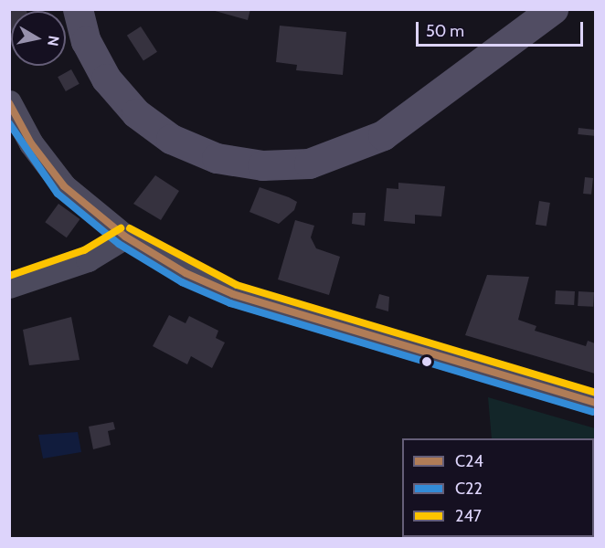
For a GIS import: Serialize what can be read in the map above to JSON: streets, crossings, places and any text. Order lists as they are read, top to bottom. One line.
{"lines":["transit line C24","transit line C22","transit line 247"],"legend":["C24","C22","247"],"scale_bar":"50 m","north":"right"}
